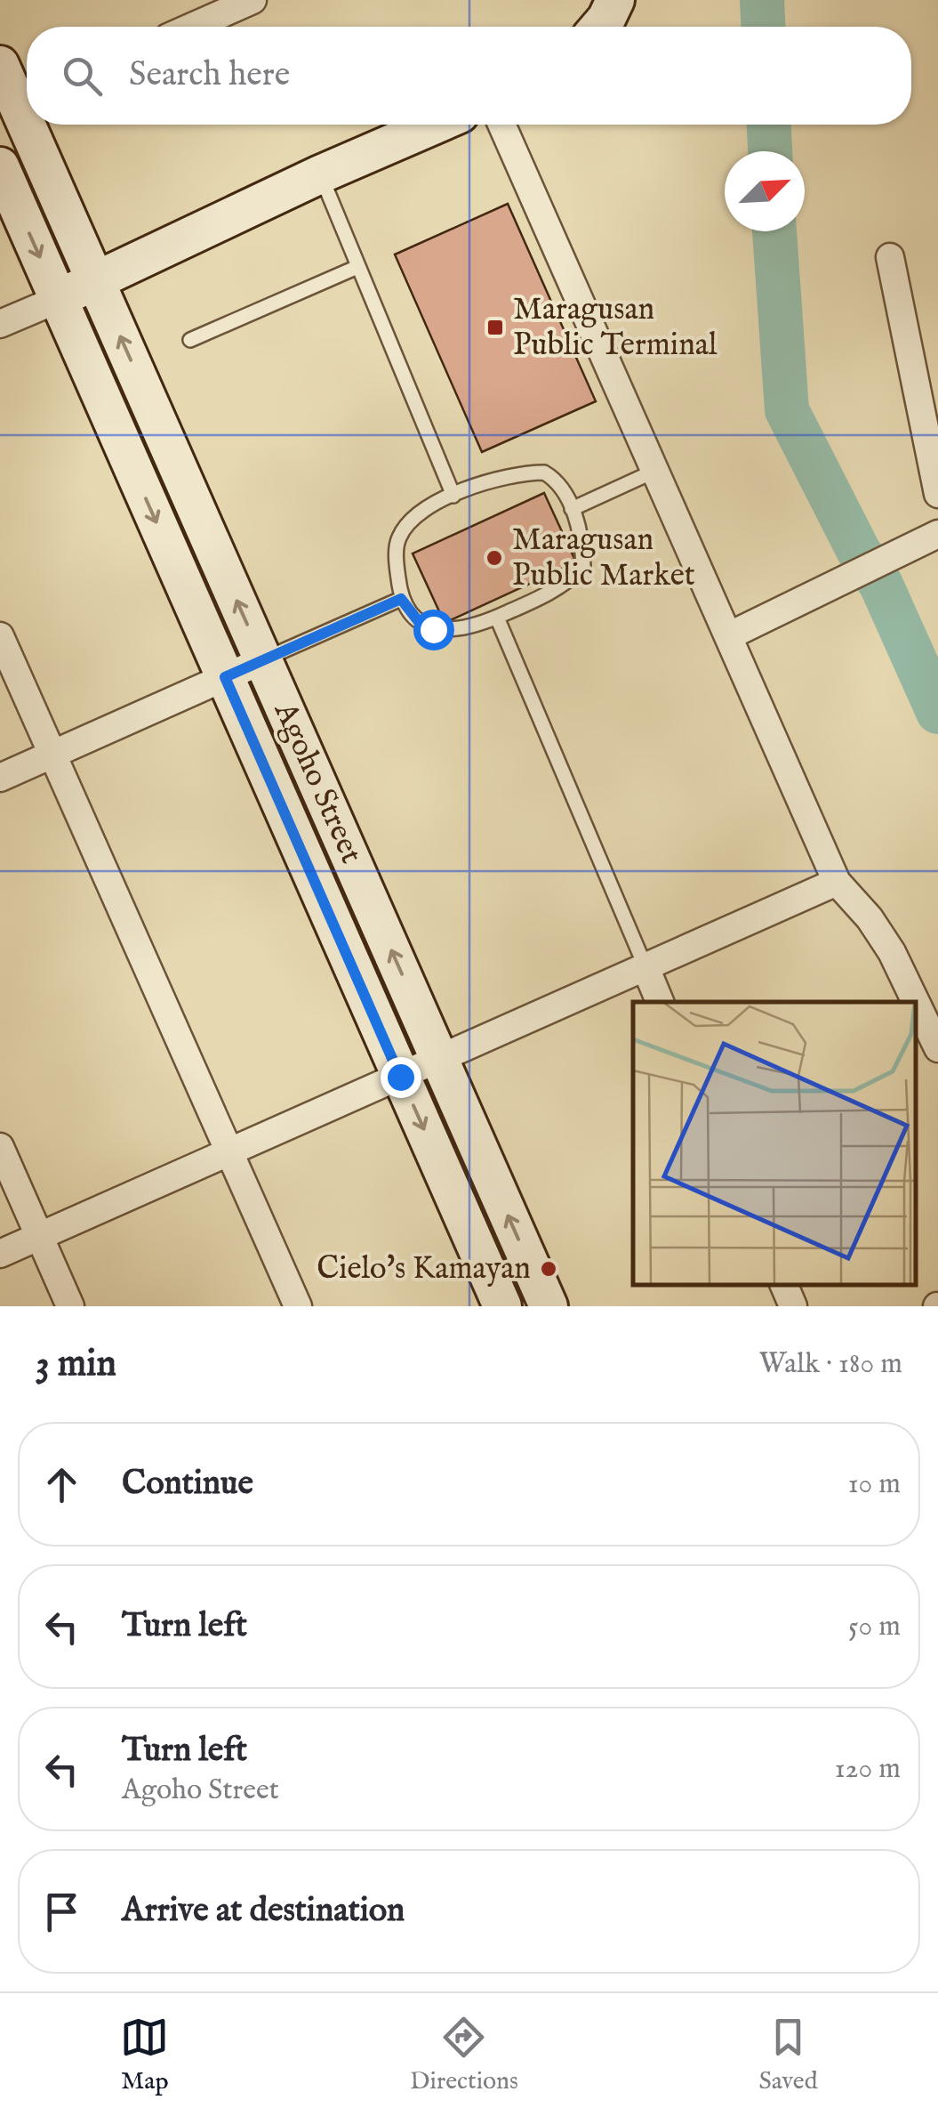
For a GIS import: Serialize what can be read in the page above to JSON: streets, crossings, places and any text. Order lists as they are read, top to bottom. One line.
{"streets":{"street":["Agoho Street"]},"places":{"transit":["Maragusan Public Terminal"],"other":["Maragusan Public Market","Cielo's Kamayan"]},"north":"top right","page":{"search":"Search here","heading":["3 min","Walk · 180 m"],"list":[["Continue","10 m"],["Turn left","50 m"],["Turn left","Agoho Street","120 m"],"Arrive at destination"],"nav":["Map","Directions","Saved"]}}
